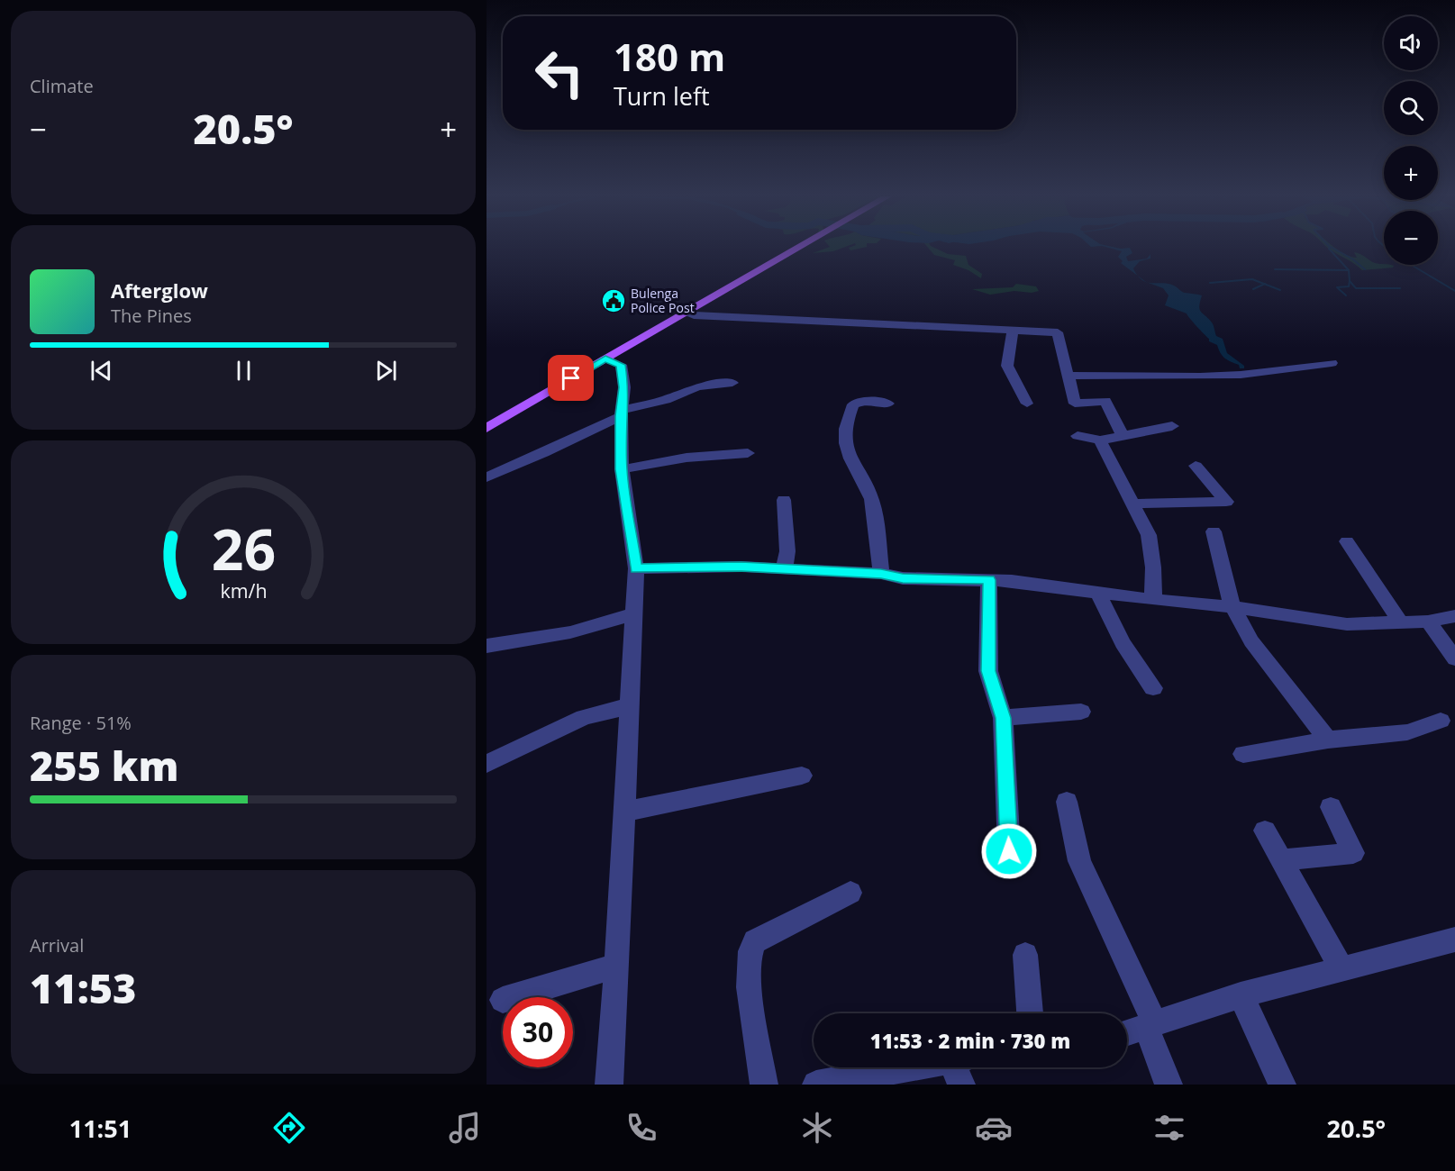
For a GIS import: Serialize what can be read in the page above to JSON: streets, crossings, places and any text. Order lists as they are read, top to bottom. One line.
{"places":{"public building":["Bulenga Police Post"]},"page":{"tile":["Climate",["Range · 51%","255 km"],["Arrival","11:53"]],"map_buttons":["+","−"],"turn":["180 m","Turn left"],"heat":["−","20.5°","+"],"song":["Afterglow","The Pines"],"limit":"30","trip":"11:53 · 2 min · 730 m","tabs":["11:51","20.5°"],"gauge":["26","km/h"]}}
